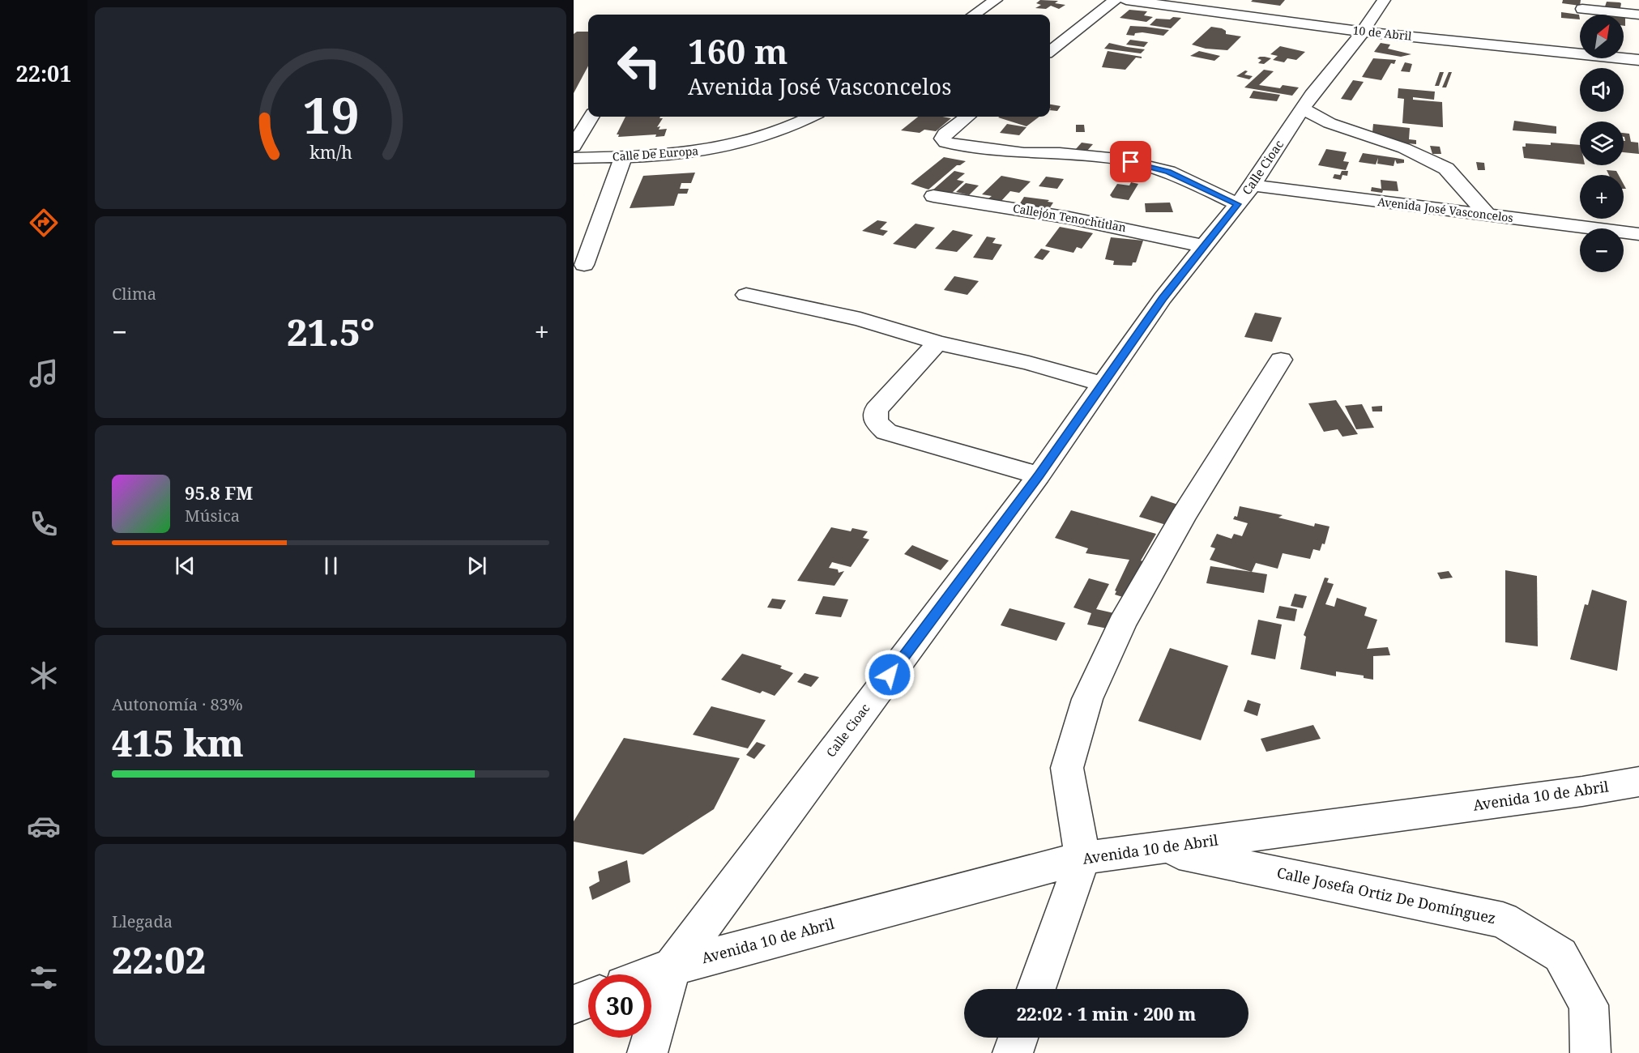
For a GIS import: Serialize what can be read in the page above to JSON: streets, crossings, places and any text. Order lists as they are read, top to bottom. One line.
{"streets":{"street":["10 de Abril","Calle De Europa","Calle Cioac","Avenida José Vasconcelos","Callejón Tenochtitlan","Avenida 10 de Abril","Calle Josefa Ortiz De Domínguez"]},"crossings":[["10 de Abril","Calle Cioac"],["Calle Cioac","Avenida José Vasconcelos"],["Calle Cioac","Callejón Tenochtitlan"],["Calle Cioac","Avenida 10 de Abril"],["Avenida 10 de Abril","Calle Josefa Ortiz De Domínguez"]],"north":"top right","page":{"tabs":"22:01","map_buttons":["+","−"],"turn":["160 m","Avenida José Vasconcelos"],"tile":["Clima",["Autonomía · 83%","415 km"],["Llegada","22:02"]],"heat":["−","21.5°","+"],"song":["95.8 FM","Música"],"limit":"30","trip":"22:02 · 1 min · 200 m","gauge":["19","km/h"]}}
